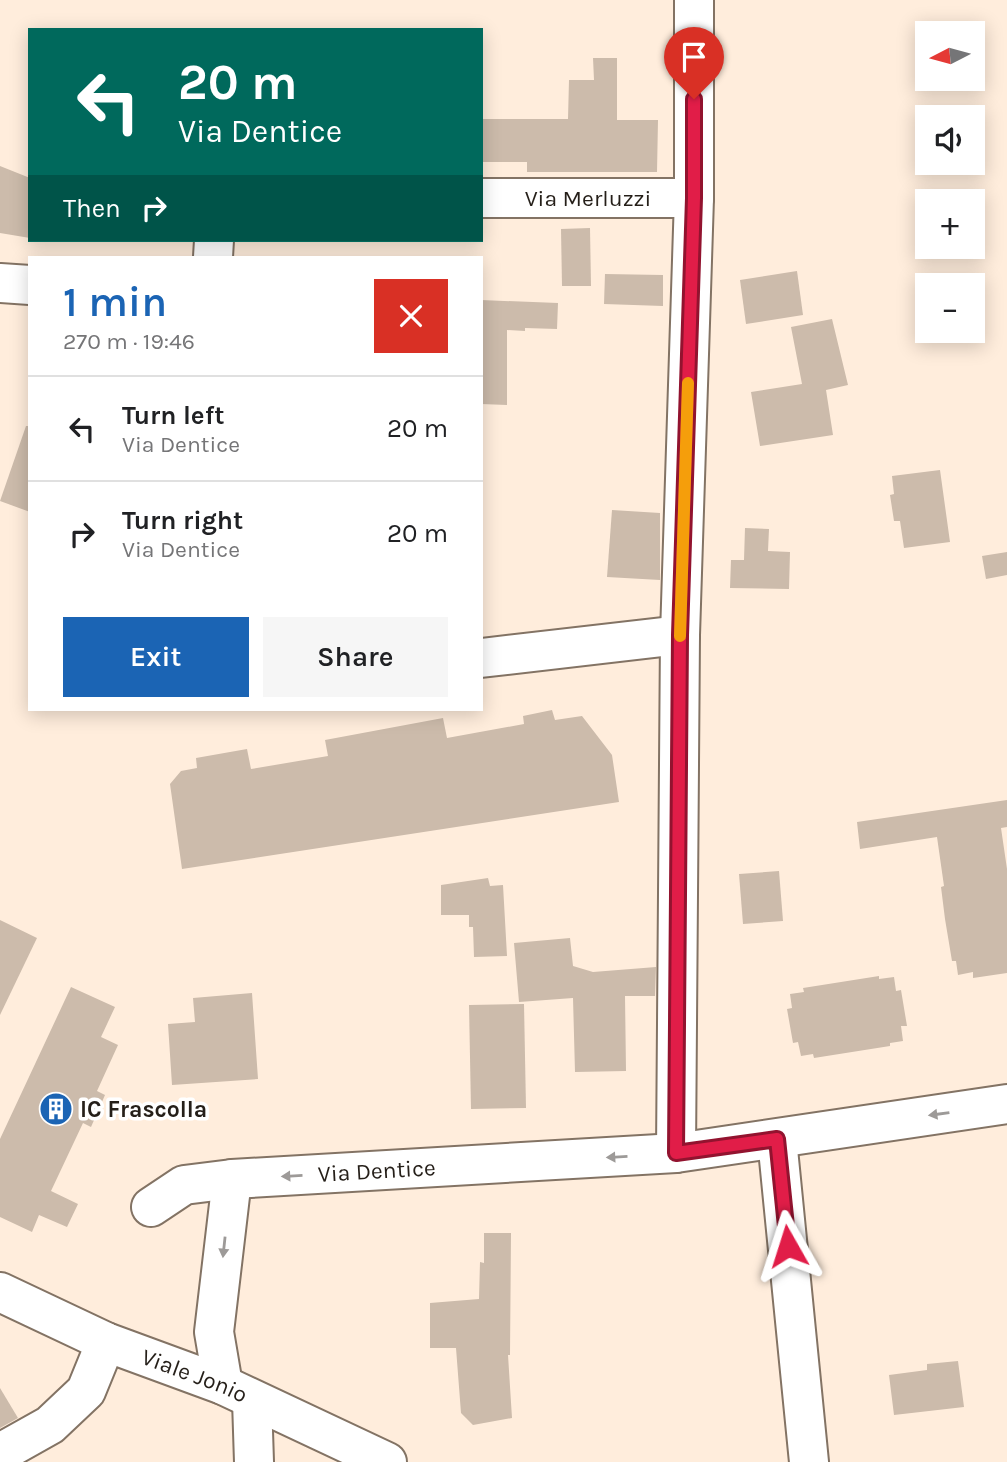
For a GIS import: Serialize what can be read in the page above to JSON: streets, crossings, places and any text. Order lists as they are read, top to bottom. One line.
{"streets":{"street":["Via Merluzzi","Via Dentice","Viale Jonio"]},"one_way":["Via Dentice"],"places":{"building":["IC Frascolla"]},"north":"left","page":{"map_buttons":["+","−"],"turn":["20 m","Via Dentice"],"then":"Then","heading":["1 min","270 m · 19:46"],"list":[{"name":"Turn left","note":"Via Dentice","value":"20 m"},{"name":"Turn right","note":"Via Dentice","value":"20 m"}],"buttons":["Exit","Share"]}}
